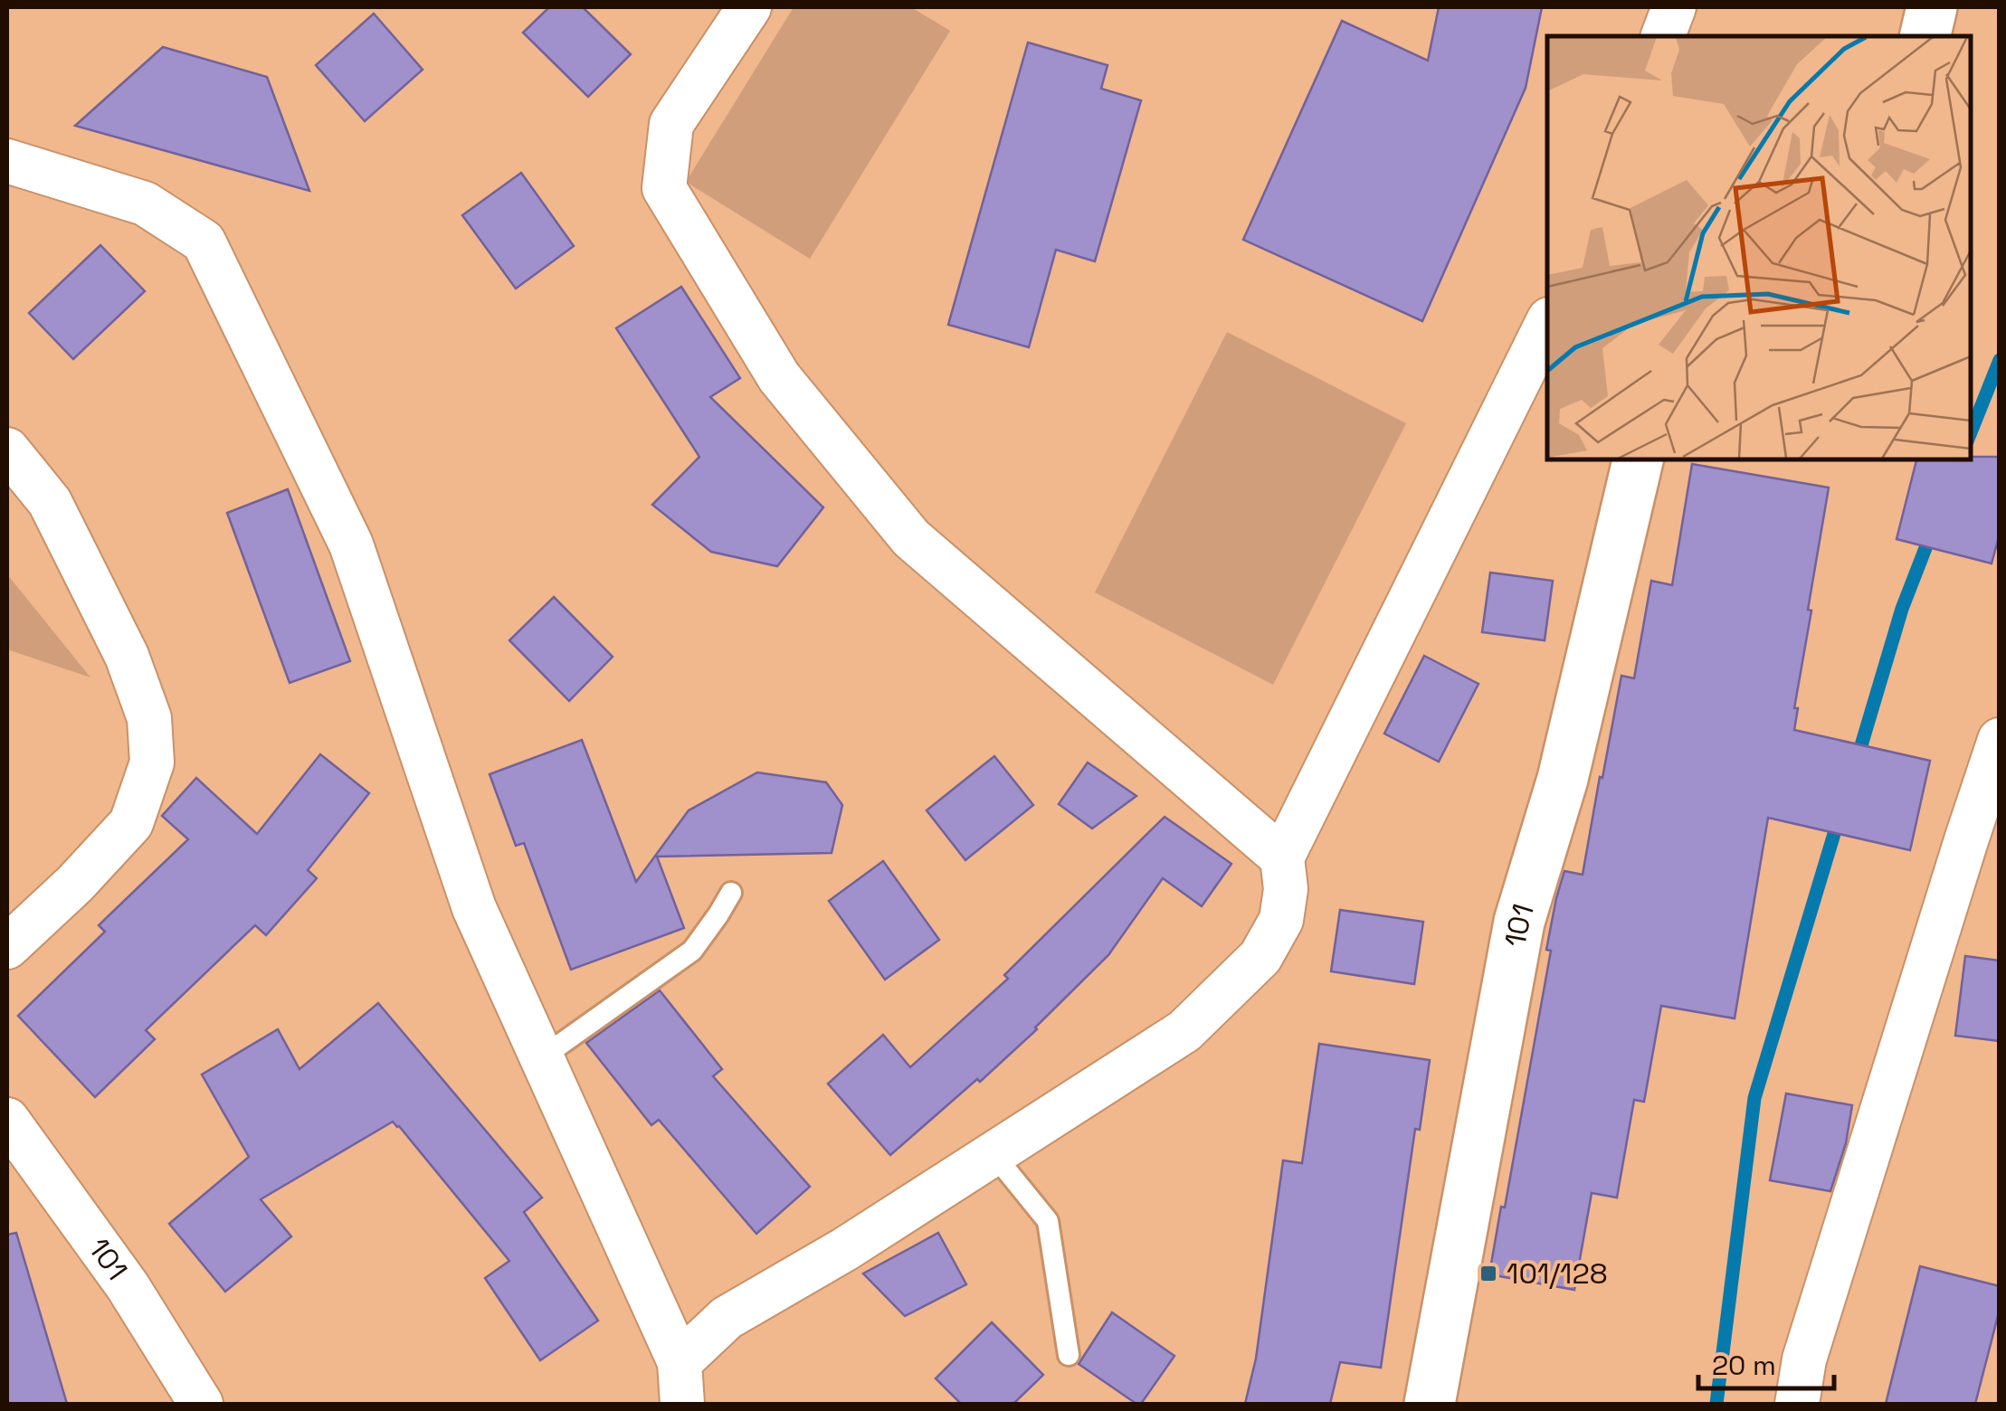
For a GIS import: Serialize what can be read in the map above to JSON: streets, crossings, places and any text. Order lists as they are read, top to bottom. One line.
{"streets":{"street":["101"]},"places":{"transit":["101/128"]},"scale_bar":"20 m"}
